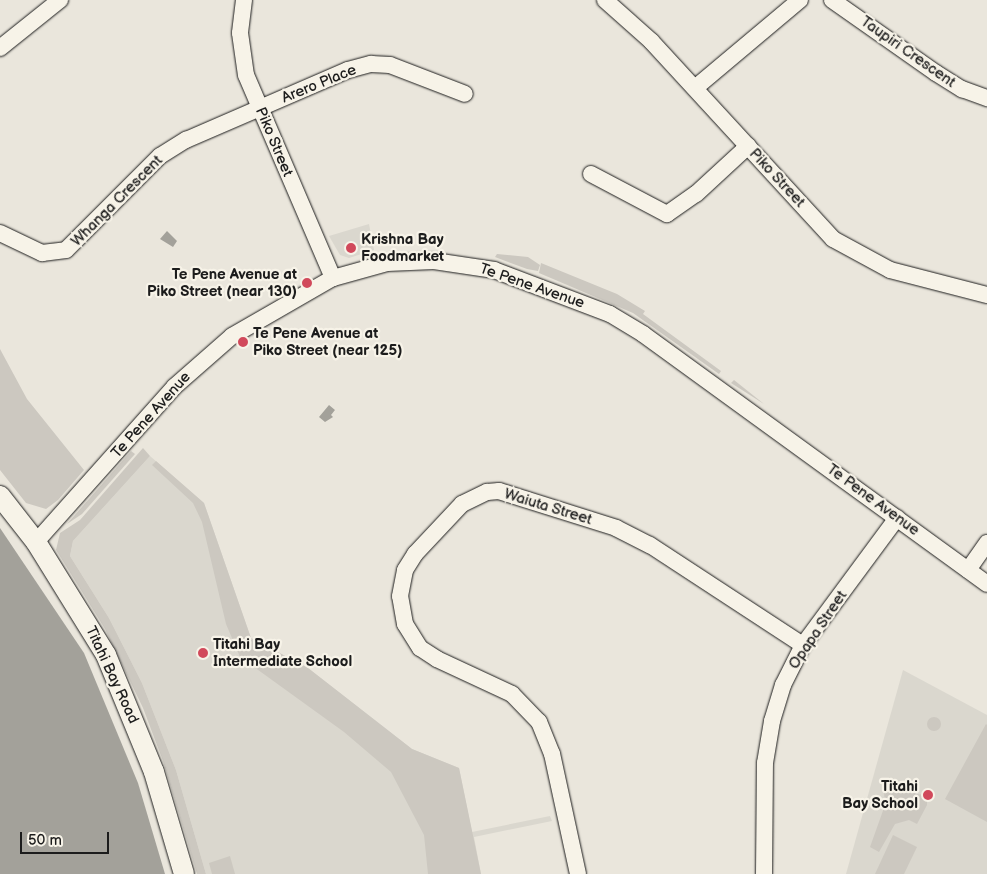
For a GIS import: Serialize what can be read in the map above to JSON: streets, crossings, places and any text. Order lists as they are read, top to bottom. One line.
{"streets":{"main road":["Titahi Bay Road"],"street":["Taupiri Crescent","Arero Place","Piko Street","Whanga Crescent","Te Pene Avenue","Waiuta Street","Opapa Street"]},"crossings":[["Arero Place","Piko Street"],["Arero Place","Whanga Crescent"],["Piko Street","Whanga Crescent"],["Piko Street","Te Pene Avenue"],["Te Pene Avenue","Opapa Street"],["Te Pene Avenue","Titahi Bay Road"],["Waiuta Street","Opapa Street"]],"places":["Krishna Bay Foodmarket","Te Pene Avenue at Piko Street (near 130)","Te Pene Avenue at Piko Street (near 125)","Titahi Bay Intermediate School","Titahi Bay School"],"scale_bar":"50 m"}
